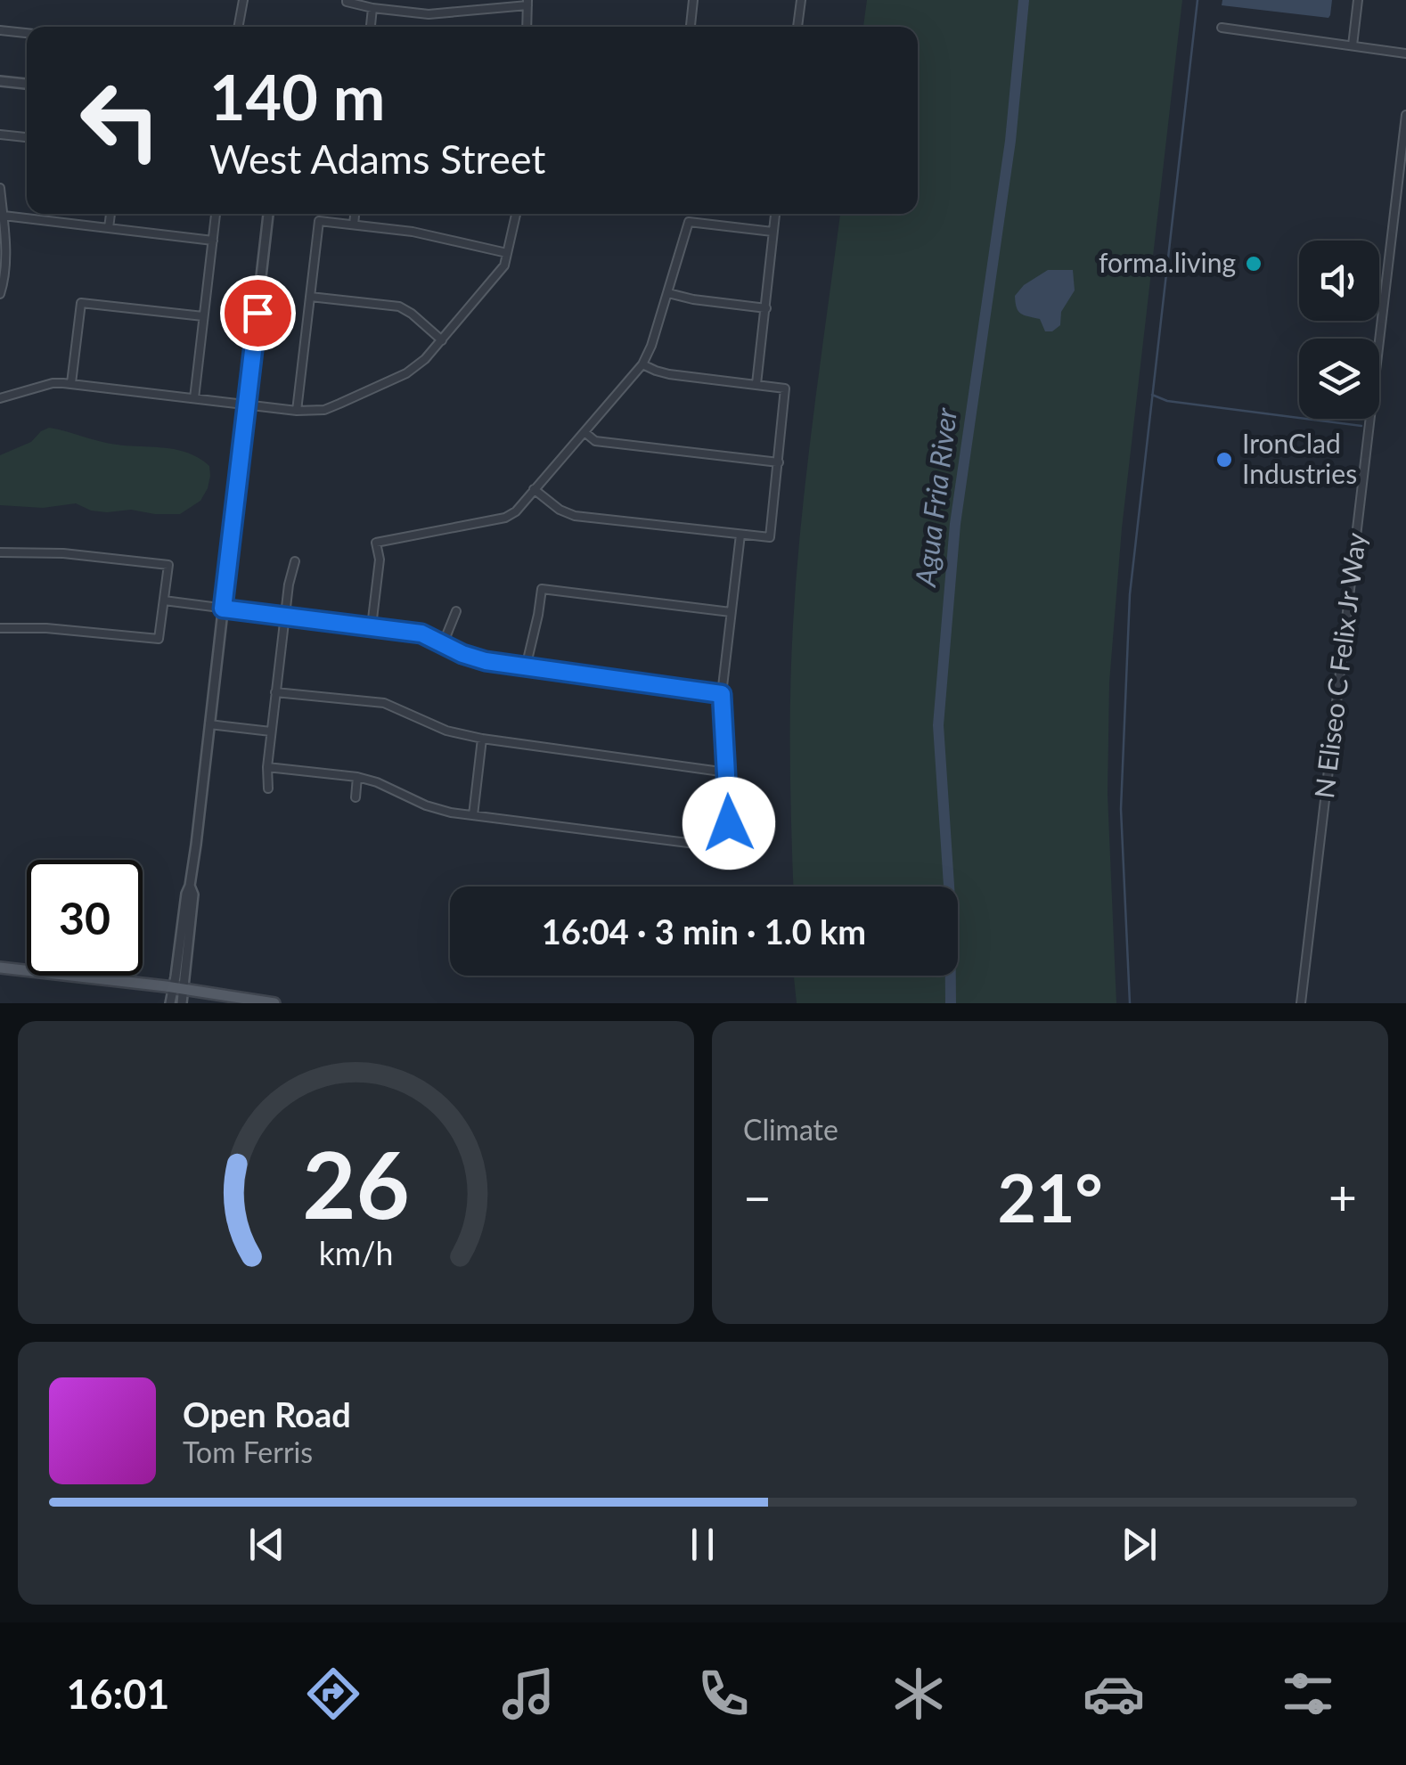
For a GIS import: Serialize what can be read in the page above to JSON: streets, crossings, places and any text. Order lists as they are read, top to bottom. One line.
{"streets":{"street":["N Eliseo C Felix Jr Way"]},"water":["Agua Fria River"],"places":["forma.living","IronClad Industries"],"page":{"turn":["140 m","West Adams Street"],"limit":"30","trip":"16:04 · 3 min · 1.0 km","tile":"Climate","heat":["−","21°","+"],"song":["Open Road","Tom Ferris"],"tabs":"16:01","gauge":["26","km/h"]}}
